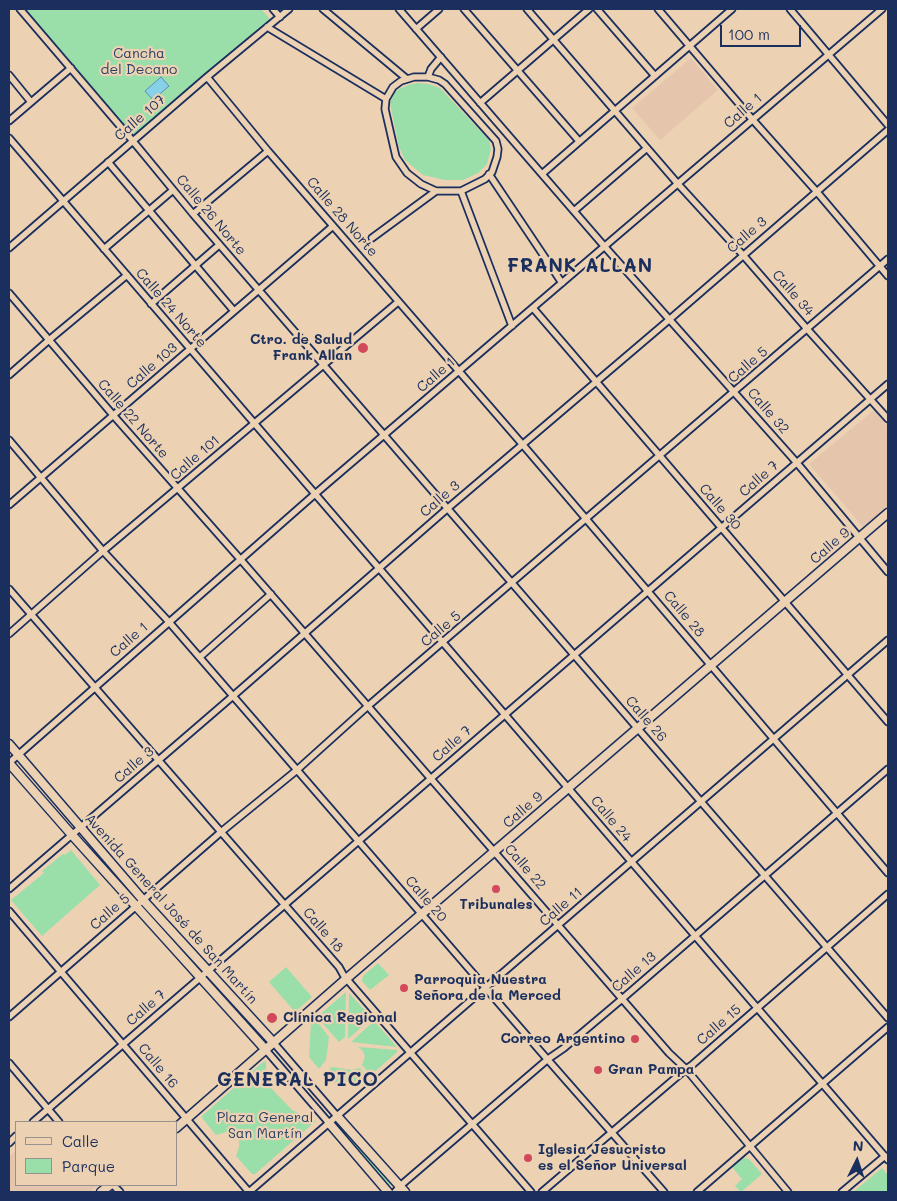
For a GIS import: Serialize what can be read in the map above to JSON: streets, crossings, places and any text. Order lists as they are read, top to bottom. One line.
{"streets":{"main road":["Calle 9","Avenida General José de San Martín"],"street":["Calle 1","Calle 107","Calle 26 Norte","Calle 28 Norte","Calle 3","Calle 34","Calle 24 Norte","Calle 5","Calle 103","Calle 32","Calle 22 Norte","Calle 101","Calle 7","Calle 30","Calle 28","Calle 26","Calle 24","Calle 22","Calle 20","Calle 11","Calle 18","Calle 13","Calle 15","Calle 16"]},"crossings":[["Calle 1","Calle 26 Norte"],["Calle 1","Calle 28 Norte"],["Calle 1","Calle 34"],["Calle 1","Calle 24 Norte"],["Calle 1","Calle 32"],["Calle 1","Calle 22 Norte"],["Calle 1","Calle 30"],["Calle 1","Calle 28"],["Calle 1","Calle 26"],["Calle 1","Calle 24"],["Calle 1","Calle 22"],["Calle 1","Calle 20"],["Calle 1","Avenida General José de San Martín"],["Calle 1","Calle 18"],["Calle 107","Calle 26 Norte"],["Calle 107","Calle 28 Norte"],["Calle 107","Calle 24 Norte"],["Calle 26 Norte","Calle 103"],["Calle 26 Norte","Calle 101"],["Calle 26 Norte","Calle 26"],["Calle 28 Norte","Calle 103"],["Calle 28 Norte","Calle 101"],["Calle 28 Norte","Calle 28"],["Calle 3","Calle 34"],["Calle 3","Calle 32"],["Calle 3","Calle 30"],["Calle 3","Calle 28"],["Calle 3","Calle 26"],["Calle 3","Calle 24"],["Calle 3","Calle 22"],["Calle 3","Calle 20"],["Calle 3","Avenida General José de San Martín"],["Calle 3","Calle 18"],["Calle 34","Calle 5"],["Calle 34","Calle 7"],["Calle 24 Norte","Calle 103"],["Calle 24 Norte","Calle 101"],["Calle 24 Norte","Calle 24"],["Calle 5","Calle 32"],["Calle 5","Calle 30"],["Calle 5","Calle 28"],["Calle 5","Calle 26"],["Calle 5","Calle 24"],["Calle 5","Calle 22"],["Calle 5","Calle 20"],["Calle 5","Avenida General José de San Martín"],["Calle 5","Calle 18"],["Calle 5","Calle 16"],["Calle 103","Calle 22 Norte"],["Calle 103","Calle 20"],["Calle 32","Calle 7"],["Calle 32","Calle 9"],["Calle 22 Norte","Calle 101"],["Calle 22 Norte","Calle 22"],["Calle 101","Calle 20"],["Calle 101","Calle 18"],["Calle 7","Calle 30"],["Calle 7","Calle 28"],["Calle 7","Calle 26"],["Calle 7","Calle 24"],["Calle 7","Calle 22"],["Calle 7","Calle 20"],["Calle 7","Avenida General José de San Martín"],["Calle 7","Calle 18"],["Calle 7","Calle 16"],["Calle 30","Calle 9"],["Calle 30","Calle 11"],["Calle 9","Calle 28"],["Calle 9","Calle 26"],["Calle 9","Calle 24"],["Calle 9","Calle 22"],["Calle 9","Calle 20"],["Calle 9","Avenida General José de San Martín"],["Calle 9","Calle 18"],["Calle 9","Calle 16"],["Calle 28","Calle 11"],["Calle 28","Calle 13"],["Calle 26","Calle 11"],["Calle 26","Calle 13"],["Calle 26","Calle 15"],["Calle 24","Calle 11"],["Calle 24","Calle 13"],["Calle 24","Calle 15"],["Calle 22","Calle 11"],["Calle 22","Calle 13"],["Calle 22","Calle 15"],["Calle 20","Calle 11"],["Calle 20","Calle 13"],["Calle 20","Calle 15"],["Calle 11","Avenida General José de San Martín"],["Calle 11","Calle 18"],["Calle 11","Calle 16"],["Avenida General José de San Martín","Calle 13"],["Calle 18","Calle 13"]],"districts":["FRANK ALLAN","GENERAL PICO"],"parks":["Cancha del Decano","Plaza General San Martín"],"places":["Ctro. de Salud Frank Allan","Tribunales","Parroquia Nuestra Señora de la Merced","Clínica Regional","Correo Argentino","Gran Pampa","Iglesia Jesucristo es el Señor Universal"],"legend":["Calle","Parque"],"scale_bar":"100 m","north":"top"}
